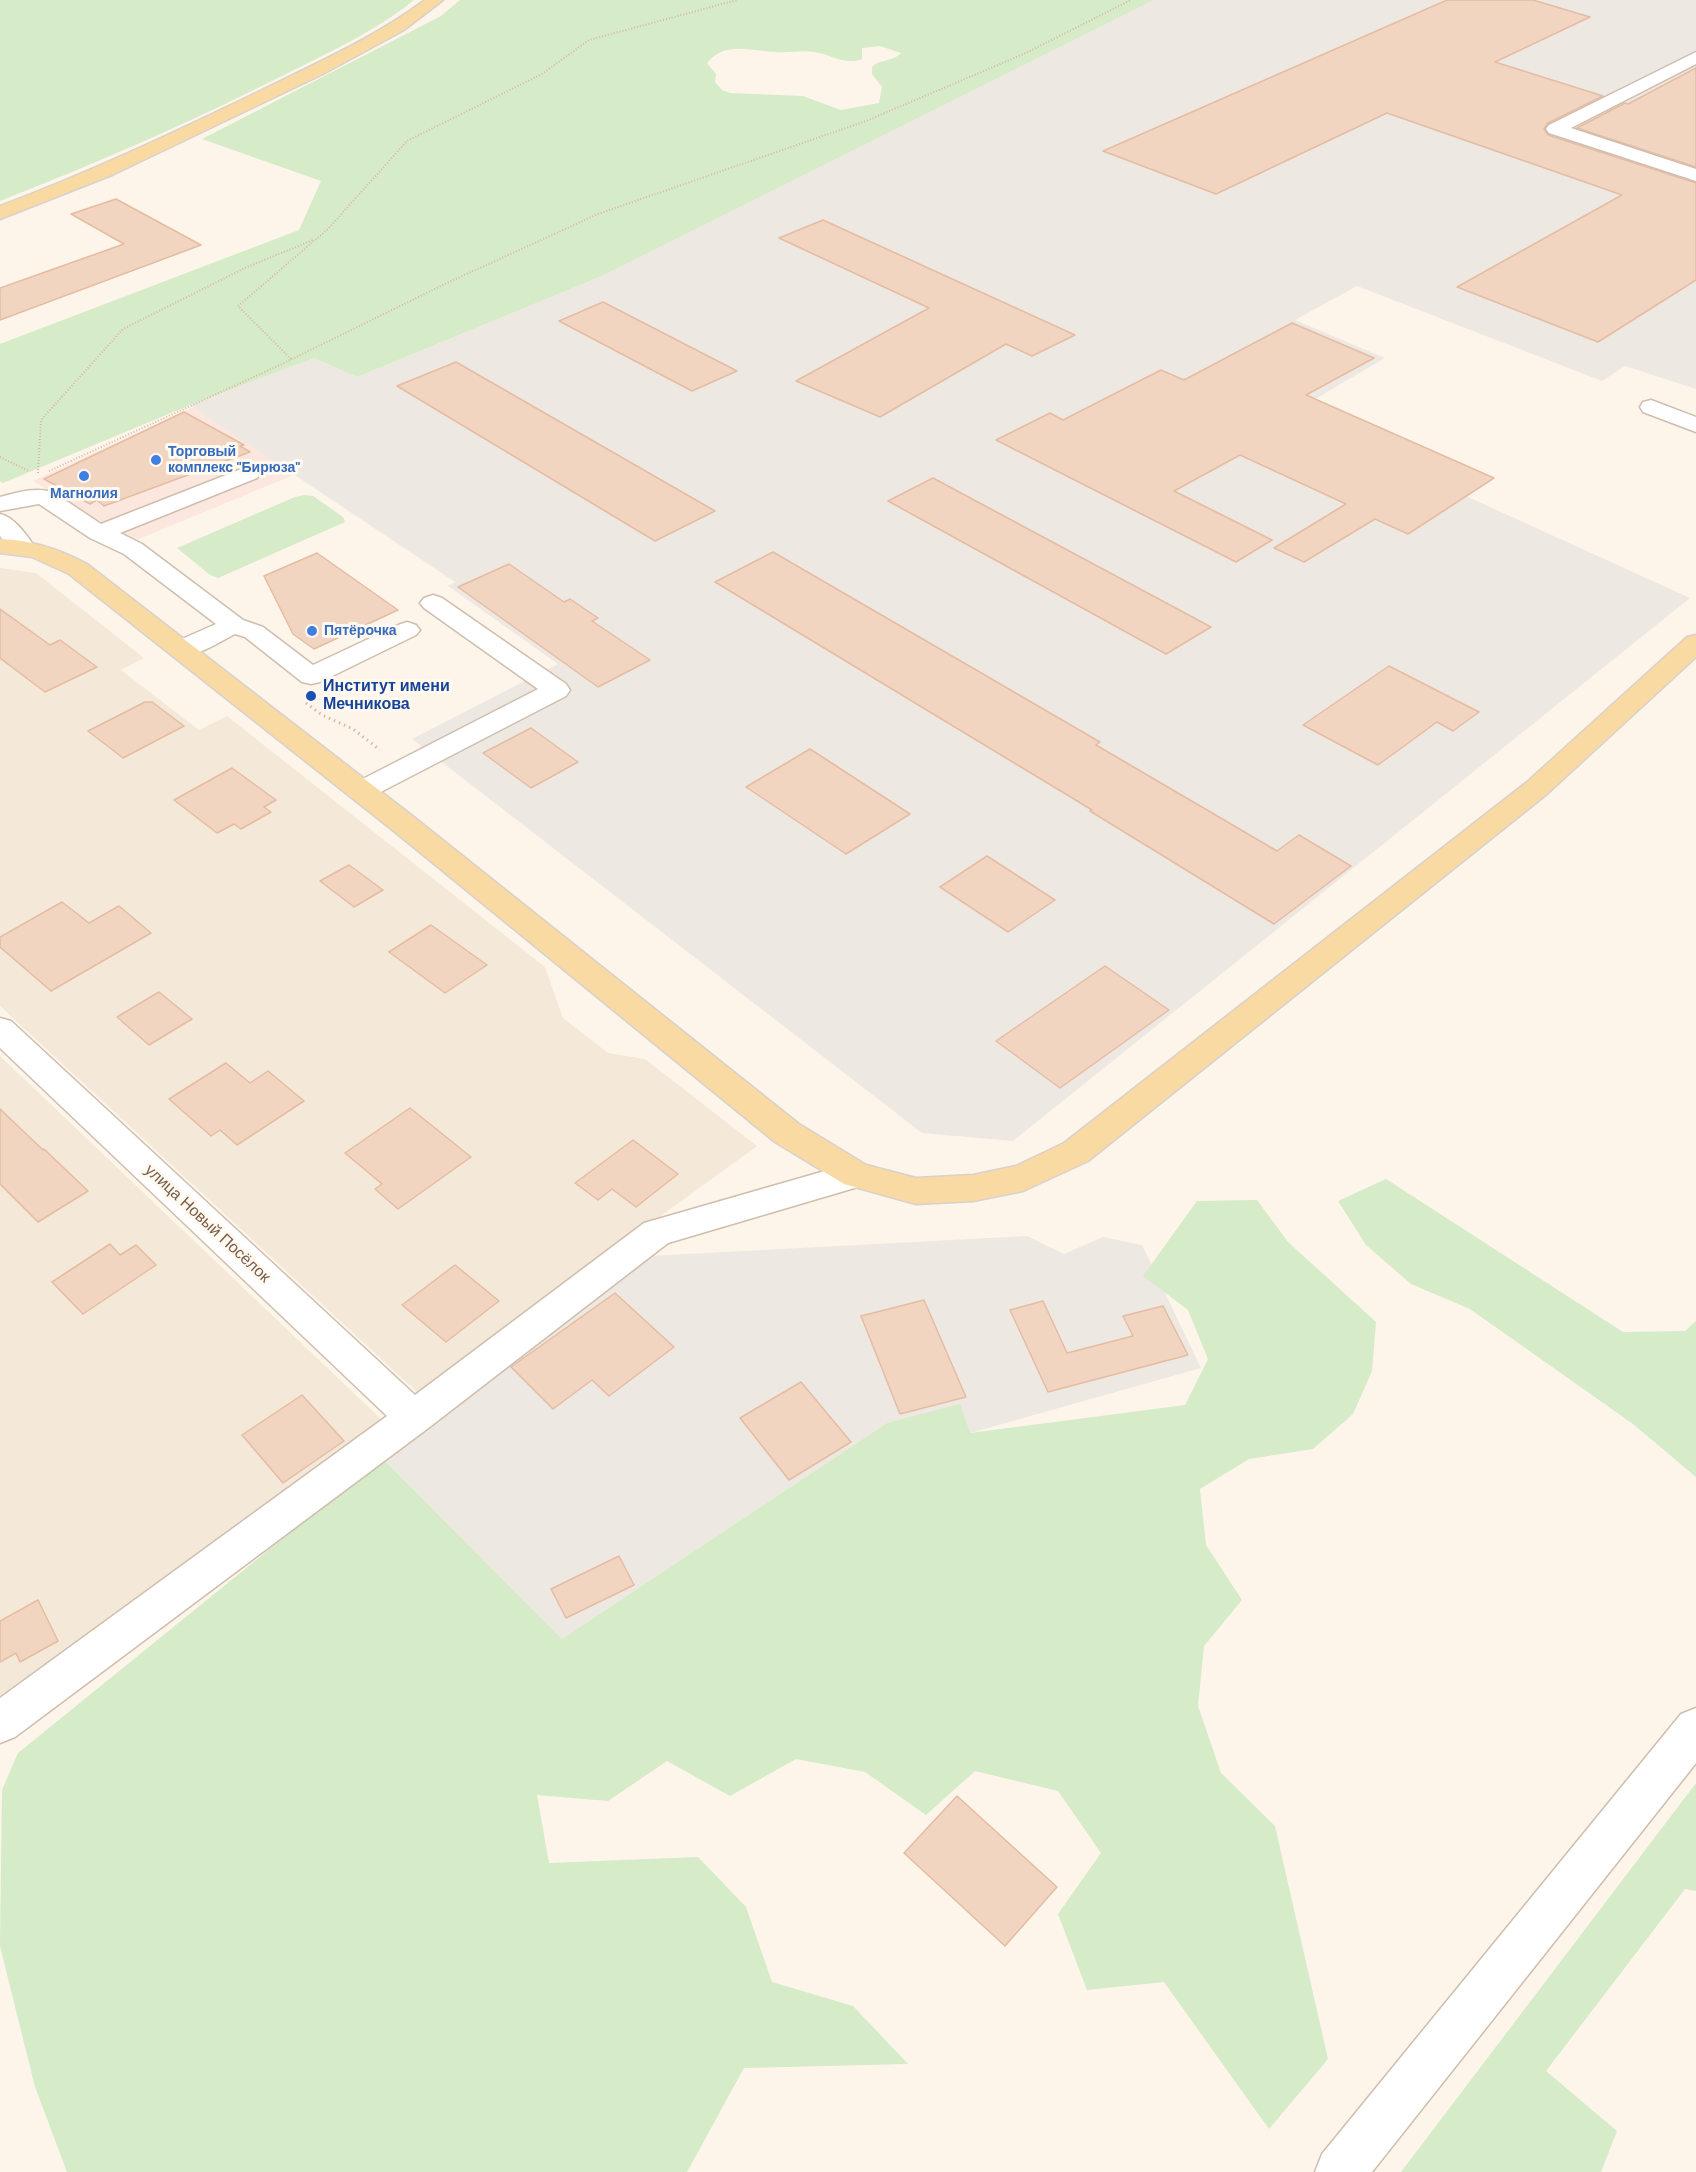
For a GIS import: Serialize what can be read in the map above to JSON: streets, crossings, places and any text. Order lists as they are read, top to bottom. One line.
{"streets":{"street":["улица Новый Посёлок"]},"places":["Торговый комплекс \"Бирюза\"","Магнолия","Пятёрочка","Институт имени Мечникова"]}
